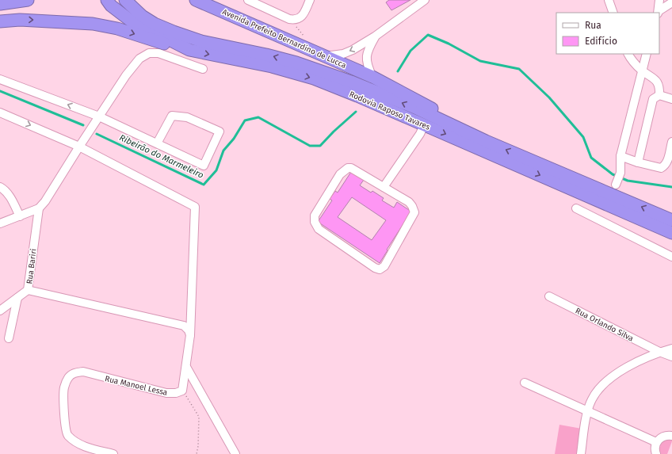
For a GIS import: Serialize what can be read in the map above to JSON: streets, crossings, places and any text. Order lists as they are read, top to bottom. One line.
{"streets":{"highway":["Avenida Prefeito Bernardino de Lucca","Rodovia Raposo Tavares"],"street":["Rua Bariri","Rua Orlando Silva","Rua Manoel Lessa"]},"crossings":[["Avenida Prefeito Bernardino de Lucca","Rodovia Raposo Tavares"]],"water":["Ribeirão do Marmeleiro"],"legend":["Rua","Edifício"]}
